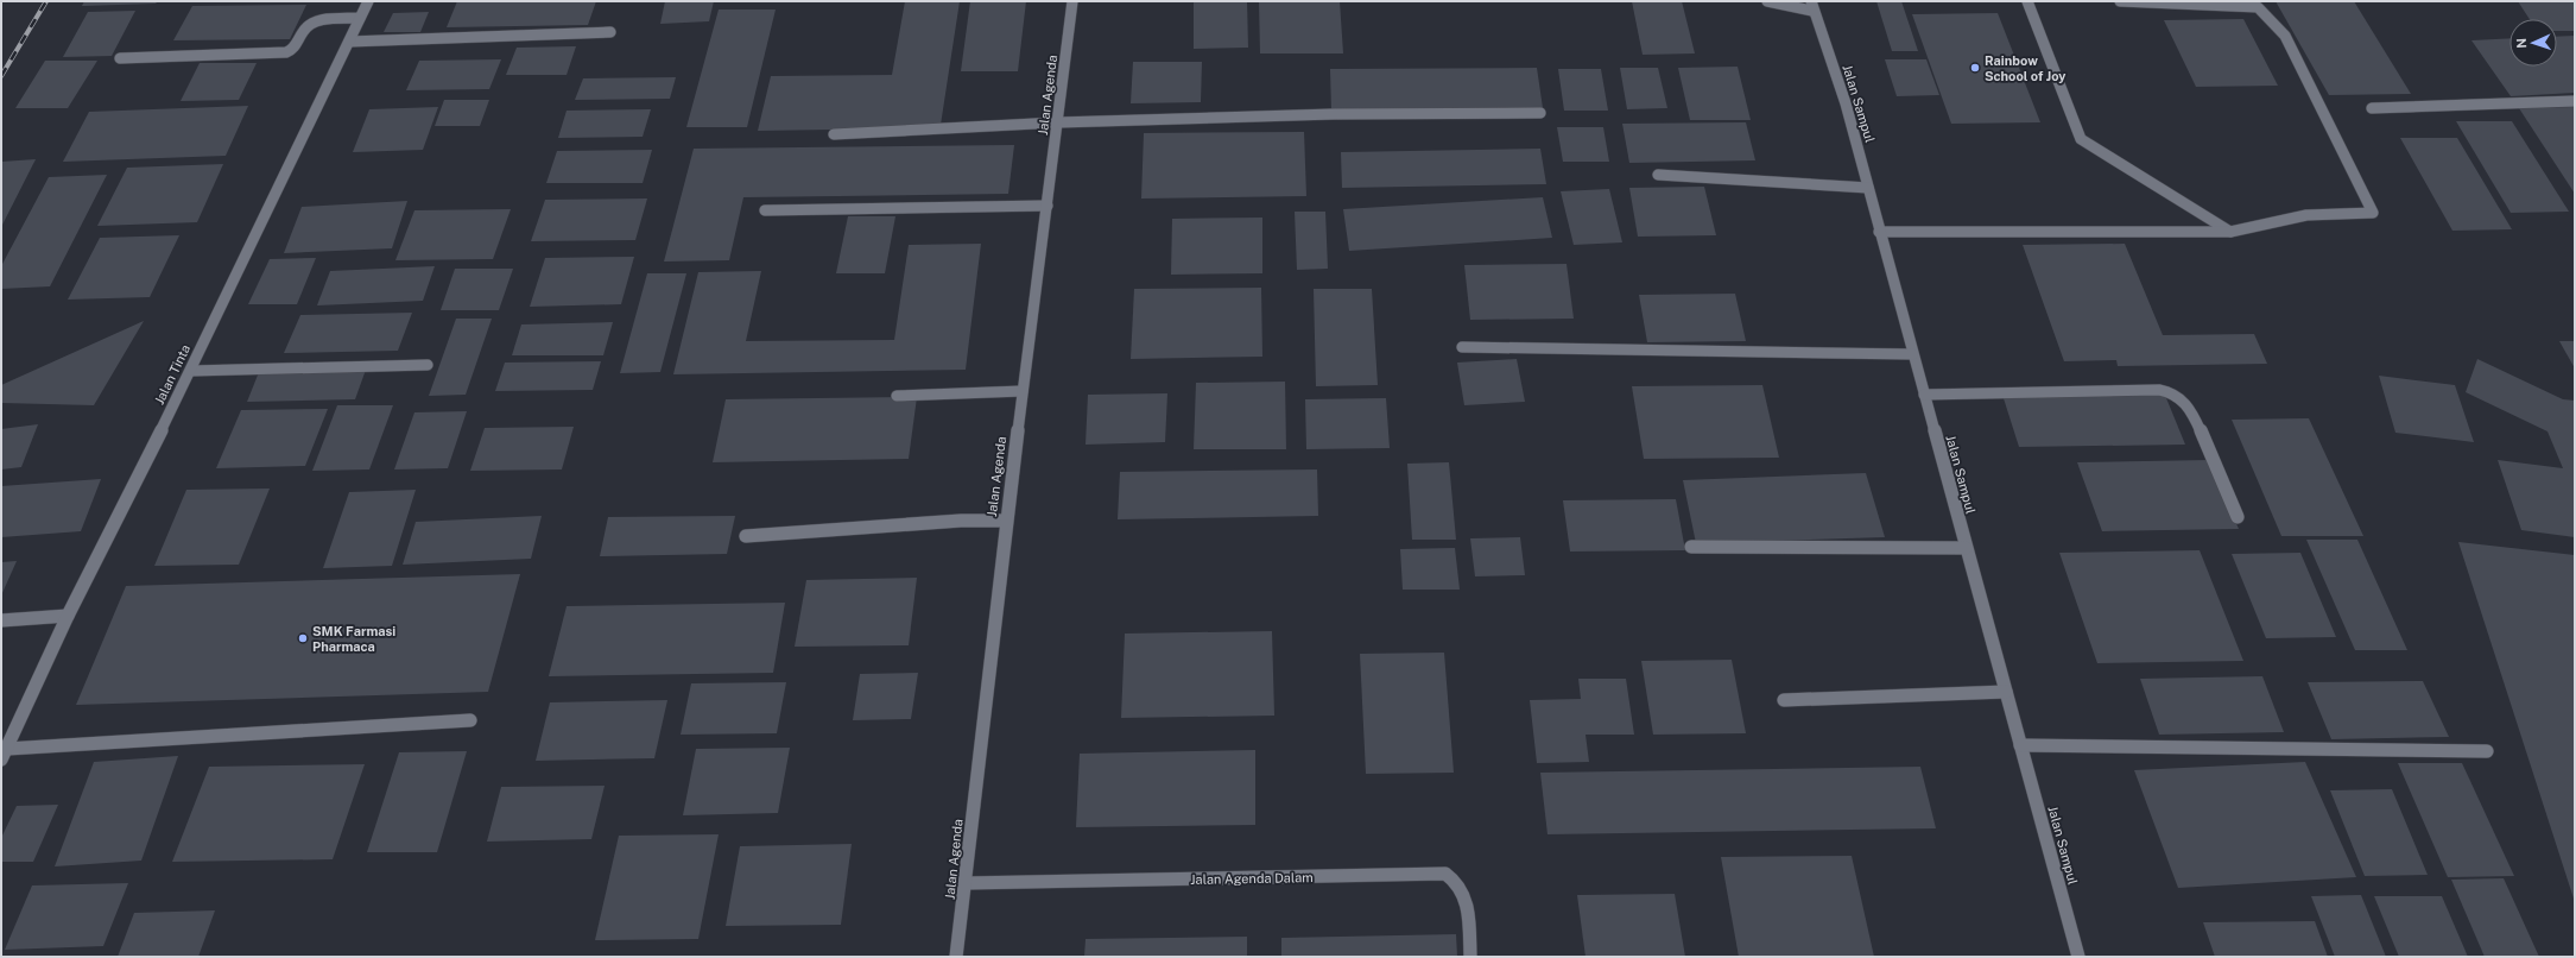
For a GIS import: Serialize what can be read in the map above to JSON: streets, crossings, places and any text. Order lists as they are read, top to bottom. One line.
{"streets":{"street":["Jalan Agenda","Jalan Sampul","Jalan Tinta","Jalan Agenda Dalam"]},"crossings":[["Jalan Agenda","Jalan Agenda Dalam"]],"places":["Rainbow School of Joy","SMK Farmasi Pharmaca"],"north":"left"}
